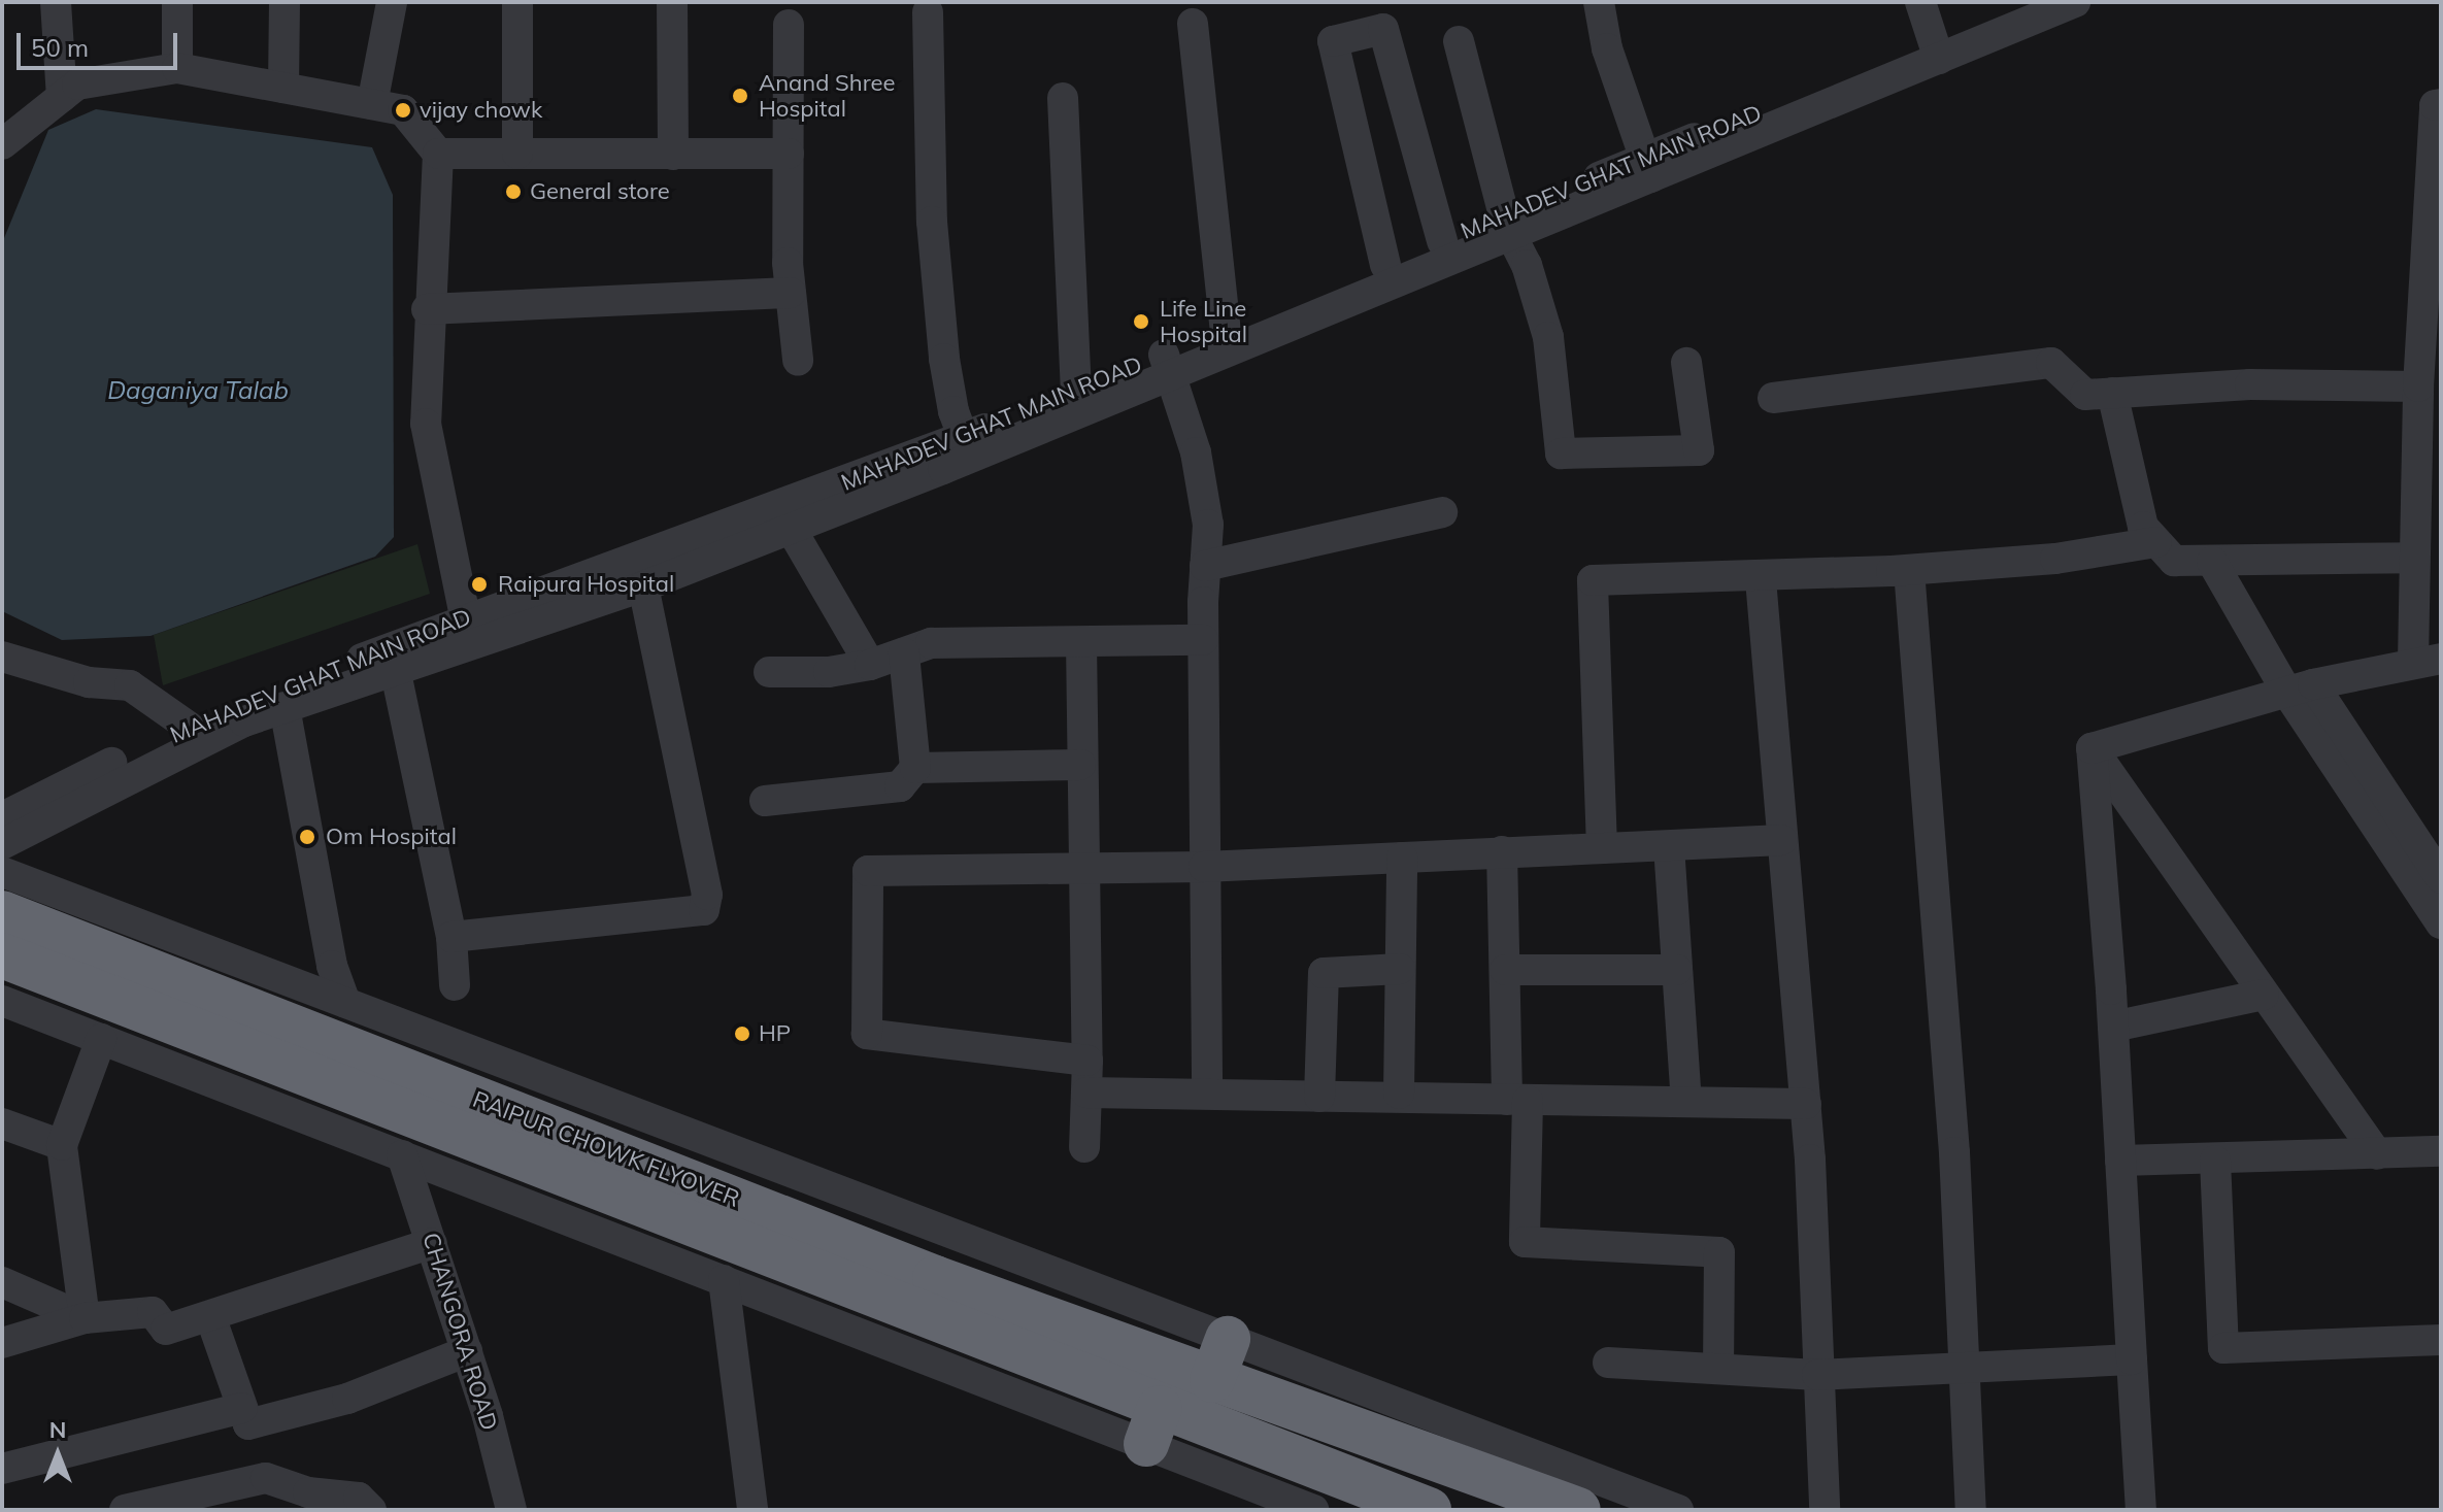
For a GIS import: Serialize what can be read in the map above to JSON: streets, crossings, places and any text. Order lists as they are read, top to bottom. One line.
{"streets":{"highway":["RAIPUR CHOWK FLYOVER"],"street":["MAHADEV GHAT MAIN ROAD","CHANGORA ROAD"]},"water":["Daganiya Talab"],"places":["Anand Shree Hospital","vijay chowk","General store","Life Line Hospital","Raipura Hospital","Om Hospital","HP"],"scale_bar":"50 m","north":"top"}
